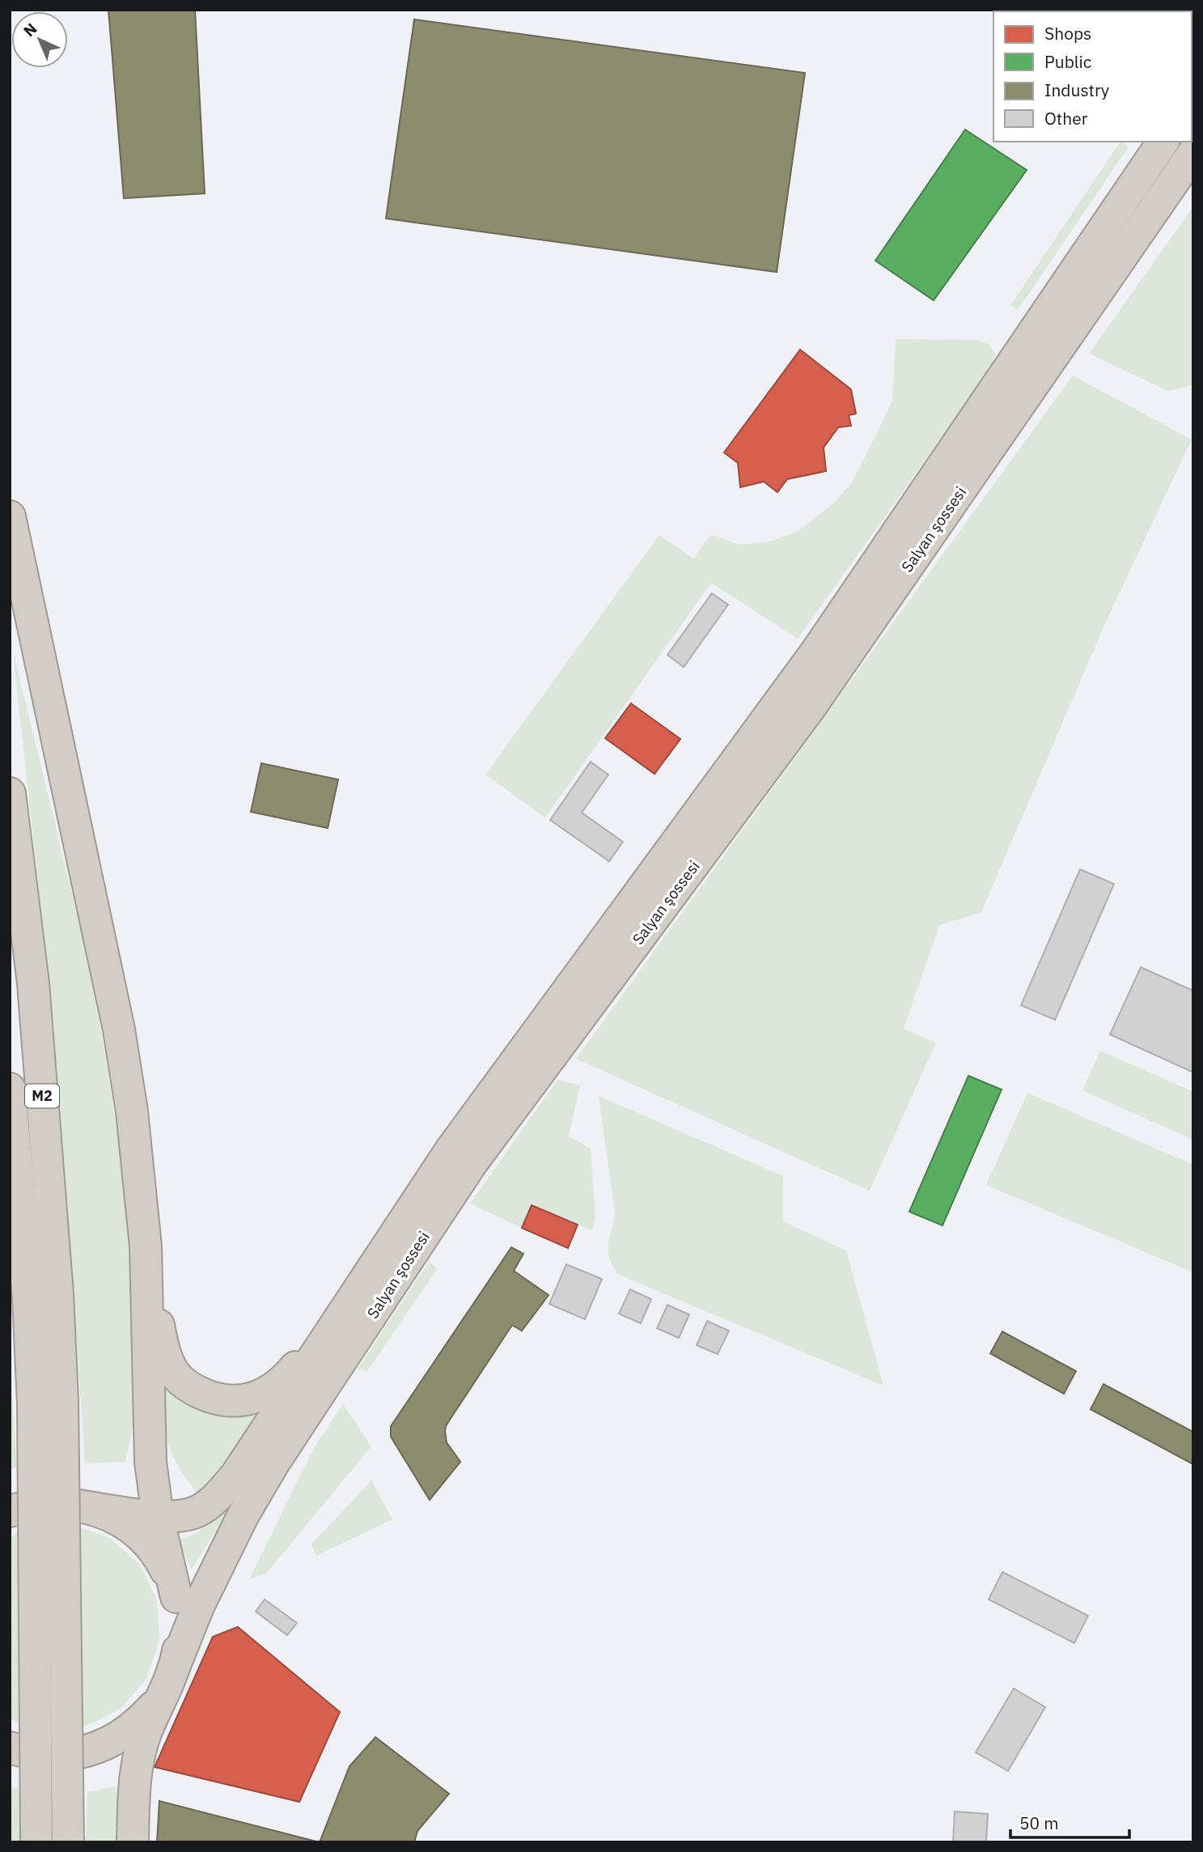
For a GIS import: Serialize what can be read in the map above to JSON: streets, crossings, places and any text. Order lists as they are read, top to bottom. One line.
{"streets":{"highway":["Salyan şossesi","M2"]},"legend":["Shops","Public","Industry","Other"],"scale_bar":"50 m","north":"top left"}
